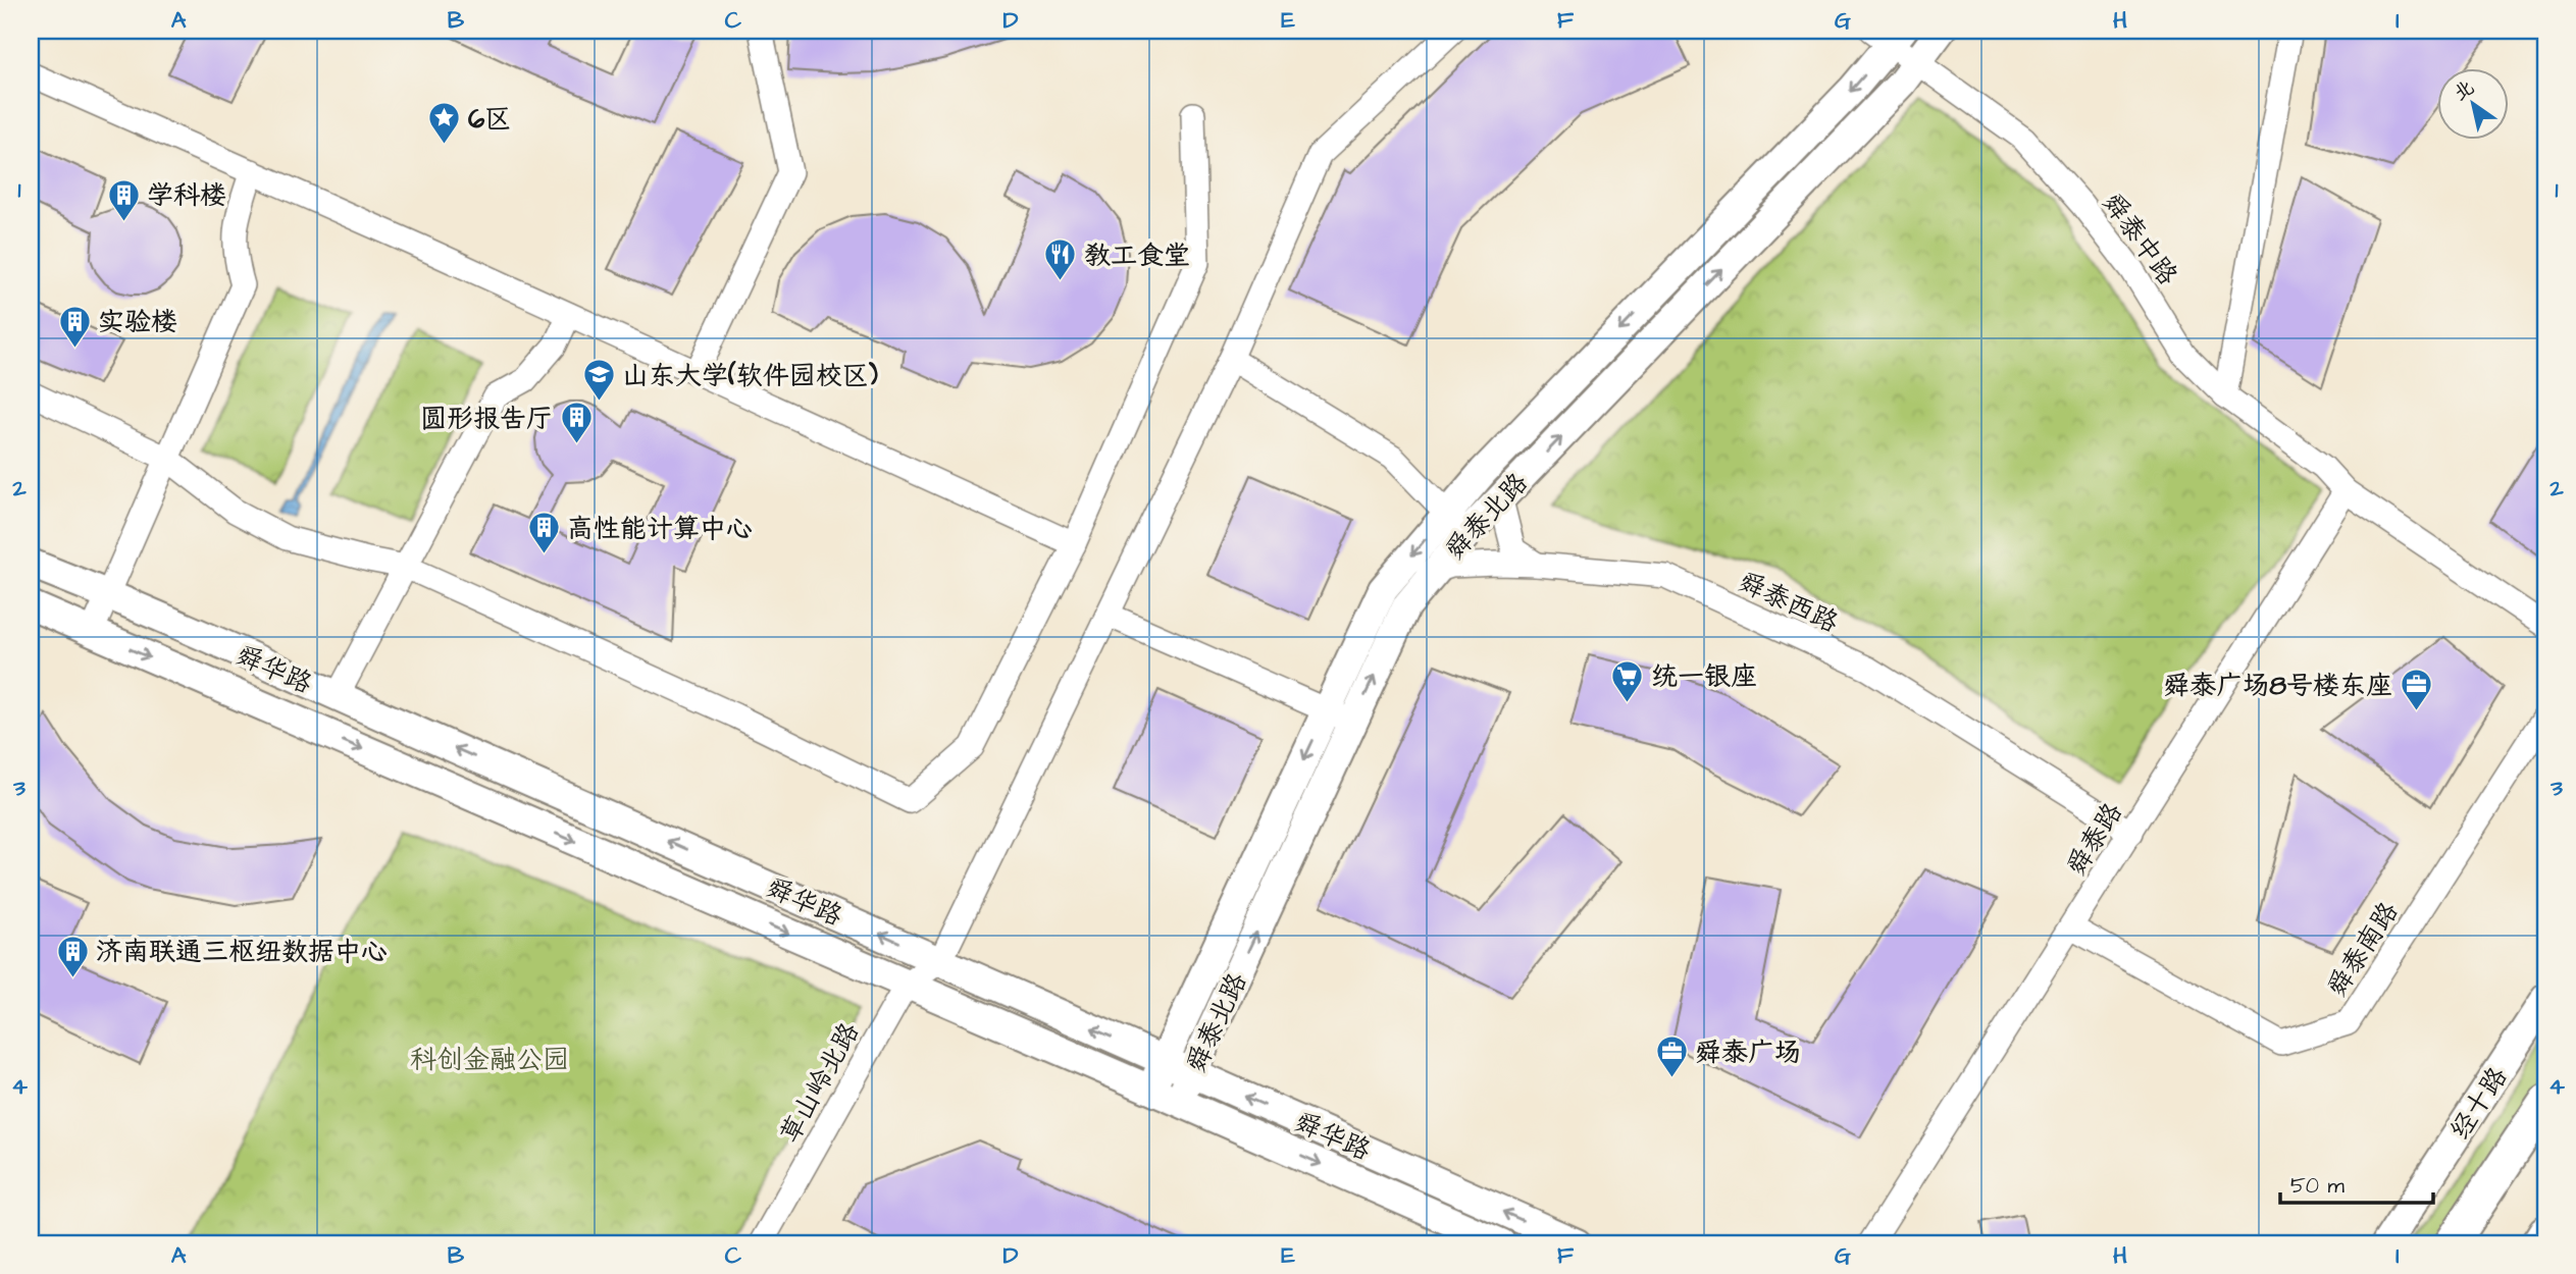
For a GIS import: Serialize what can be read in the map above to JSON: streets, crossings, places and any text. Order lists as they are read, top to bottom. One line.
{"streets":{"highway":["经十路"],"main road":["舜泰北路","舜华路"],"street":["舜泰中路","舜泰西路","舜泰路","舜泰南路","草山岭北路"]},"crossings":[["舜泰中路","舜泰北路"],["舜泰中路","舜泰路"],["舜泰北路","舜泰西路"],["舜泰北路","舜华路"],["舜泰西路","舜泰路"],["舜华路","草山岭北路"],["舜泰路","舜泰南路"]],"parks":["科创金融公园"],"places":{"place":["6区"],"building":["学科楼","实验楼","圆形报告厅","高性能计算中心","济南联通三枢纽数据中心"],"restaurant":["教工食堂"],"school or university":["山东大学(软件园校区)"],"supermarket":["统一银座"],"office":["舜泰广场8号楼东座","舜泰广场"]},"scale_bar":"50 m","north":"top left","grid":{"columns":["A","B","C","D","E","F","G","H","I"],"rows":["1","2","3","4"]}}
